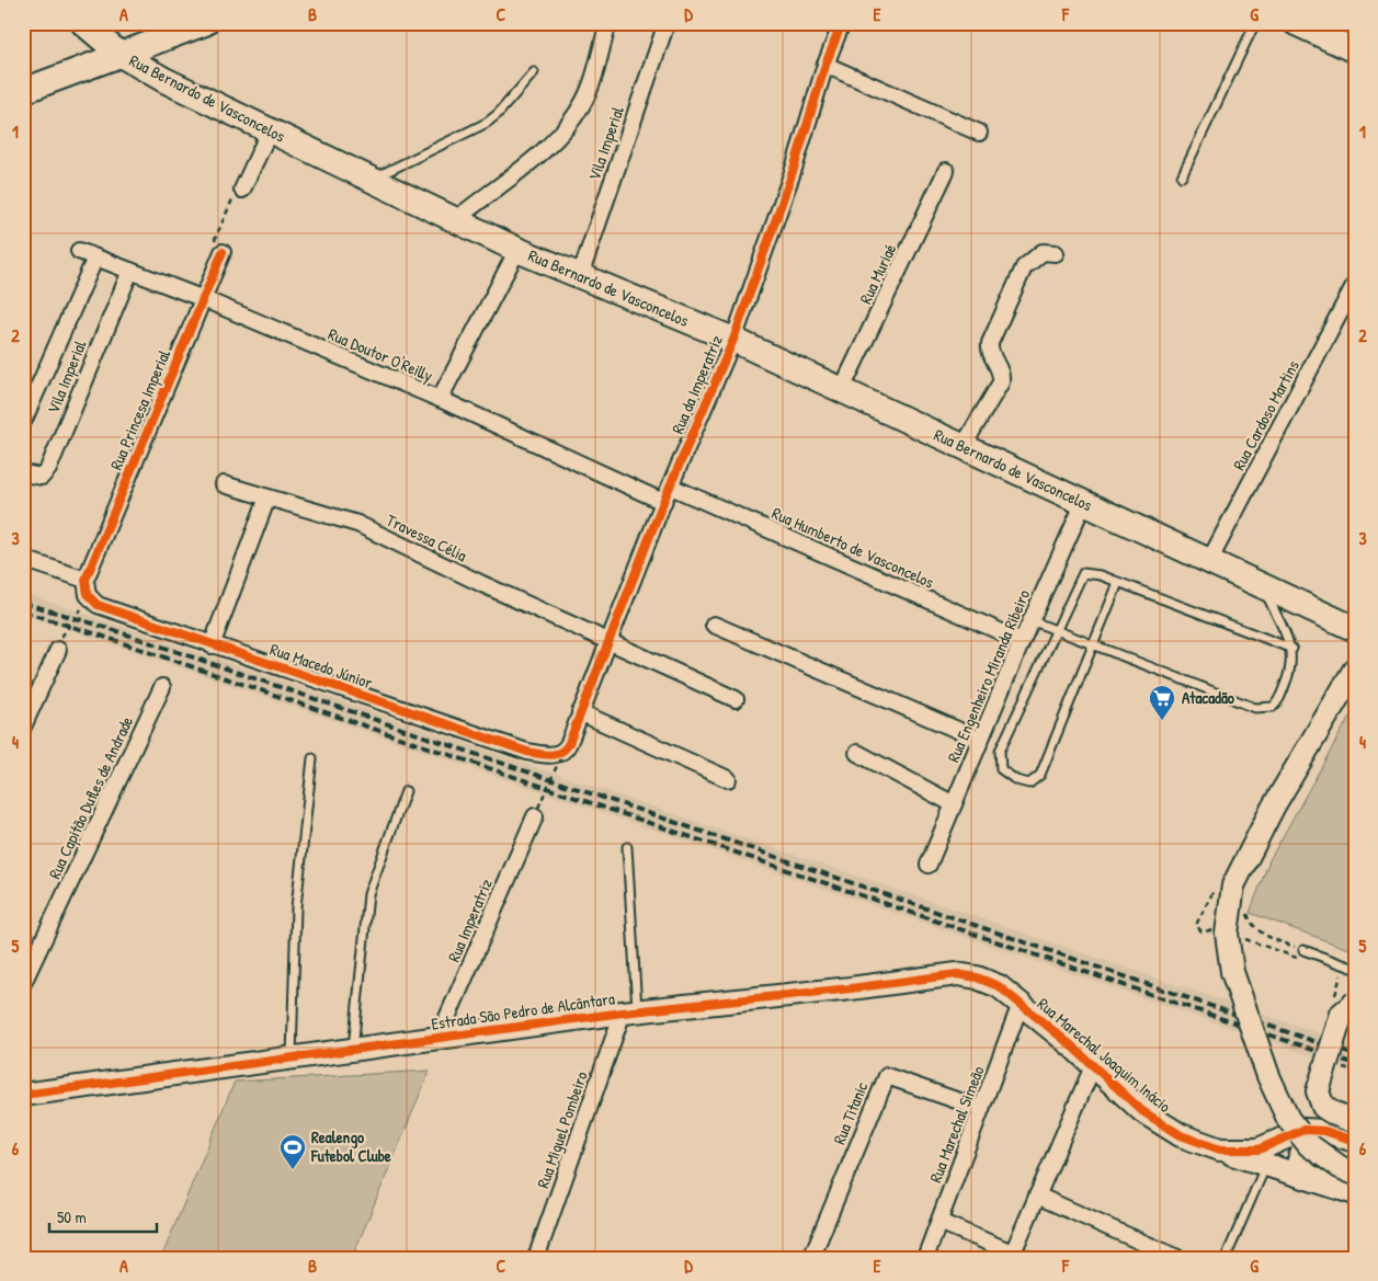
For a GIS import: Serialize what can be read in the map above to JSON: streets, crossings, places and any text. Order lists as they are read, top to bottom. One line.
{"streets":{"main road":["Rua Bernardo de Vasconcelos"],"street":["Vila Imperial","Rua Muriaé","Rua Doutor O'Reilly","Rua da Imperatriz","Rua Princesa Imperial","Rua Cardoso Martins","Travessa Célia","Rua Humberto de Vasconcelos","Rua Macedo Júnior","Rua Engenheiro Miranda Ribeiro","Rua Capitão Dufles de Andrade","Rua Imperatriz","Estrada São Pedro de Alcântara","Rua Marechal Joaquim Inácio","Rua Titanic","Rua Marechal Simeão","Rua Miguel Pombeiro"]},"crossings":[["Rua Bernardo de Vasconcelos","Vila Imperial"],["Rua Bernardo de Vasconcelos","Rua Muriaé"],["Rua Bernardo de Vasconcelos","Rua da Imperatriz"],["Rua Bernardo de Vasconcelos","Rua Cardoso Martins"],["Rua Bernardo de Vasconcelos","Rua Engenheiro Miranda Ribeiro"],["Vila Imperial","Rua Doutor O'Reilly"],["Rua Doutor O'Reilly","Rua da Imperatriz"],["Rua Doutor O'Reilly","Rua Princesa Imperial"],["Rua da Imperatriz","Travessa Célia"],["Rua da Imperatriz","Rua Humberto de Vasconcelos"],["Rua da Imperatriz","Rua Macedo Júnior"],["Rua Princesa Imperial","Rua Macedo Júnior"],["Rua Humberto de Vasconcelos","Rua Engenheiro Miranda Ribeiro"],["Rua Imperatriz","Estrada São Pedro de Alcântara"],["Estrada São Pedro de Alcântara","Rua Marechal Joaquim Inácio"],["Estrada São Pedro de Alcântara","Rua Marechal Simeão"],["Estrada São Pedro de Alcântara","Rua Miguel Pombeiro"],["Rua Marechal Joaquim Inácio","Rua Marechal Simeão"],["Rua Titanic","Rua Marechal Simeão"]],"places":{"supermarket":["Atacadão"],"sports":["Realengo Futebol Clube"]},"scale_bar":"50 m","grid":{"columns":["A","B","C","D","E","F","G"],"rows":["1","2","3","4","5","6"]}}
